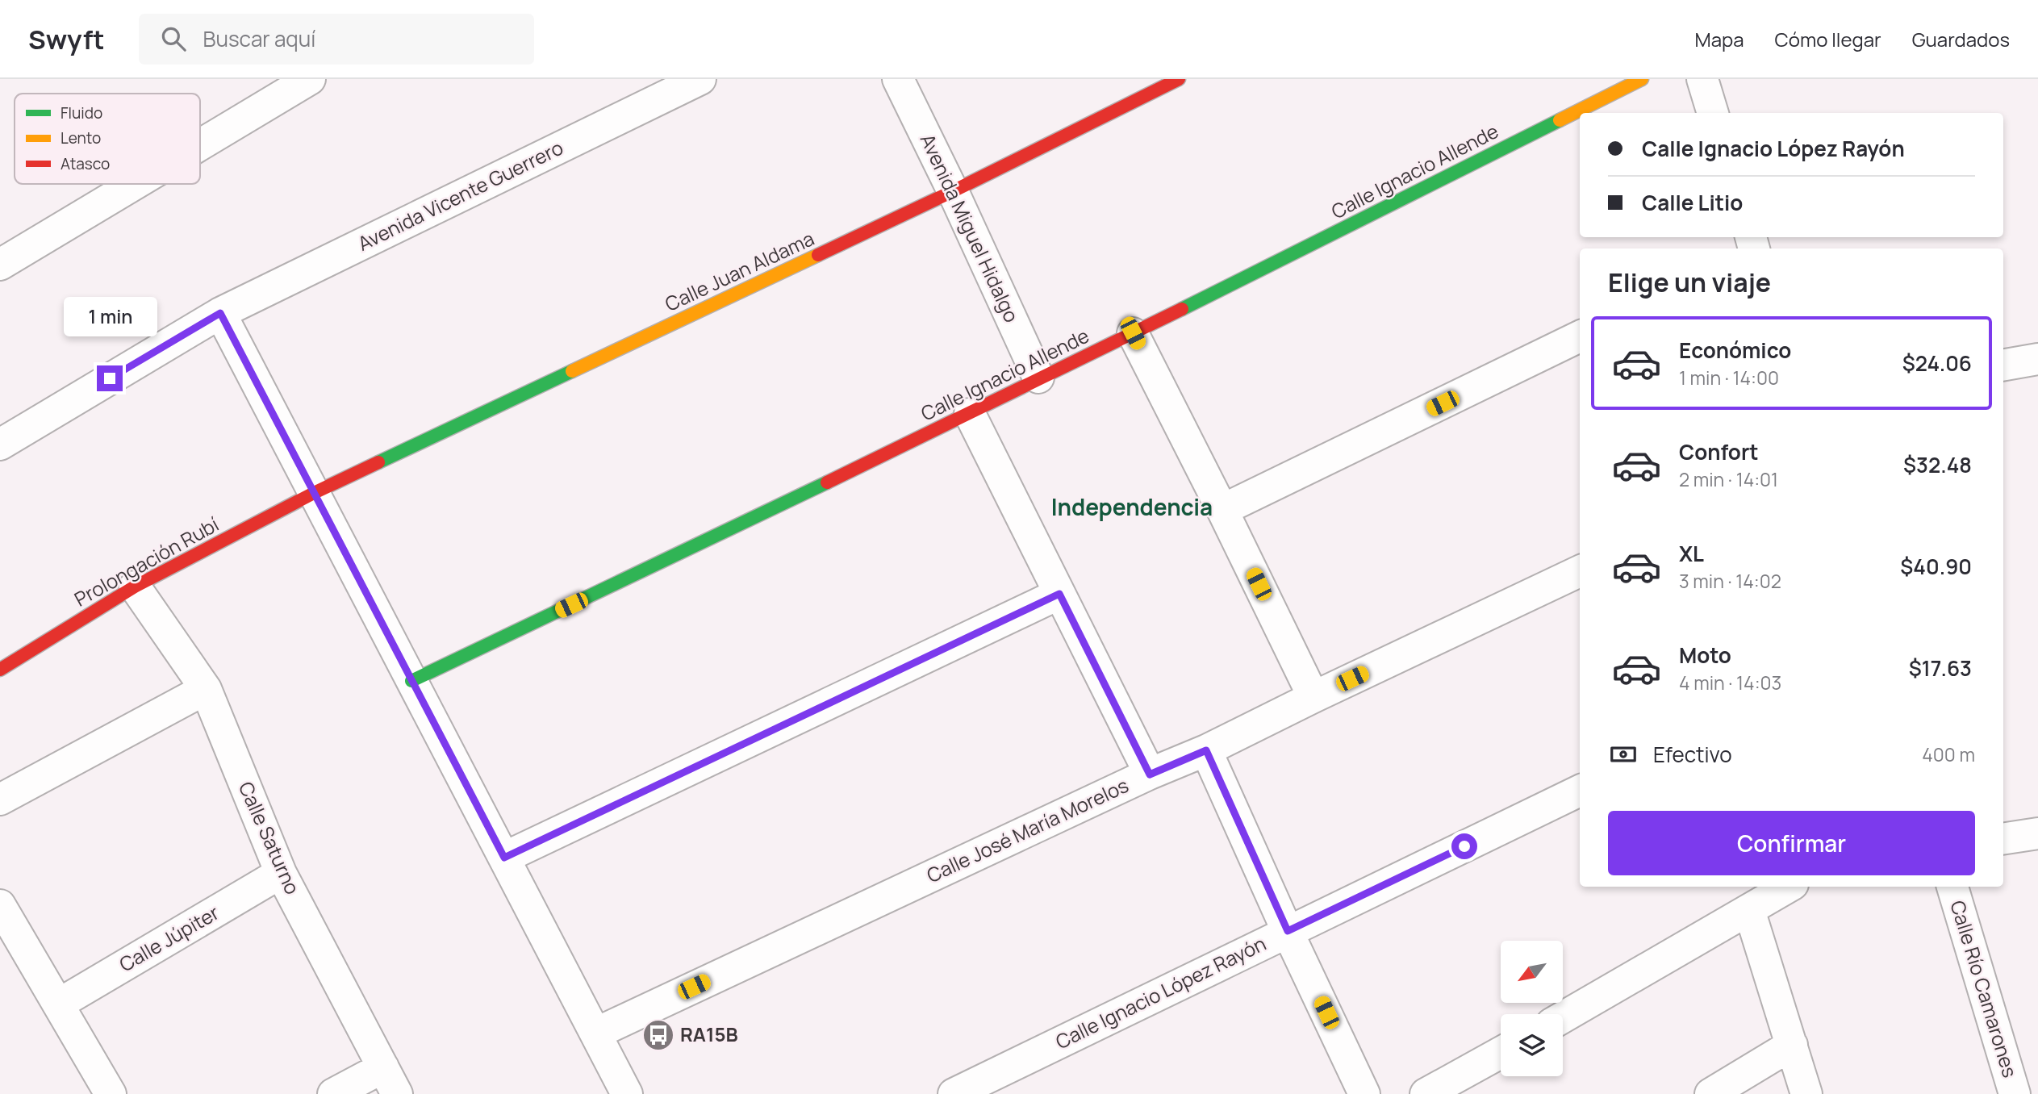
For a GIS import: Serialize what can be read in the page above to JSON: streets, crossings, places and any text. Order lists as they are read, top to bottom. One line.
{"streets":{"street":["Calle Ignacio Allende","Avenida Vicente Guerrero","Avenida Miguel Hidalgo","Calle Juan Aldama","Prolongación Rubí","Calle José María Morelos","Calle Saturno","Calle Júpiter","Calle Río Camarones","Calle Ignacio López Rayón"]},"crossings":[["Calle Ignacio Allende","Avenida Miguel Hidalgo"],["Avenida Miguel Hidalgo","Calle Juan Aldama"],["Calle Juan Aldama","Prolongación Rubí"],["Prolongación Rubí","Calle Saturno"],["Calle Saturno","Calle Júpiter"]],"districts":["Independencia"],"places":{"bus stop":["RA15B"]},"legend":["Fluido","Lento","Atasco"],"north":"bottom left","page":{"header":"Swyft","search":"Buscar aquí","nav":["Mapa","Cómo llegar","Guardados"],"banner":["Calle Ignacio López Rayón","Calle Litio"],"heading":"Elige un viaje","bubble":"1 min","list":[{"name":"Económico","note":"1 min · 14:00","value":"$24.06"},{"name":"Confort","note":"2 min · 14:01","value":"$32.48"},{"name":"XL","note":"3 min · 14:02","value":"$40.90"},{"name":"Moto","note":"4 min · 14:03","value":"$17.63"}],"pay":["Efectivo","400 m"],"buttons":"Confirmar"}}
